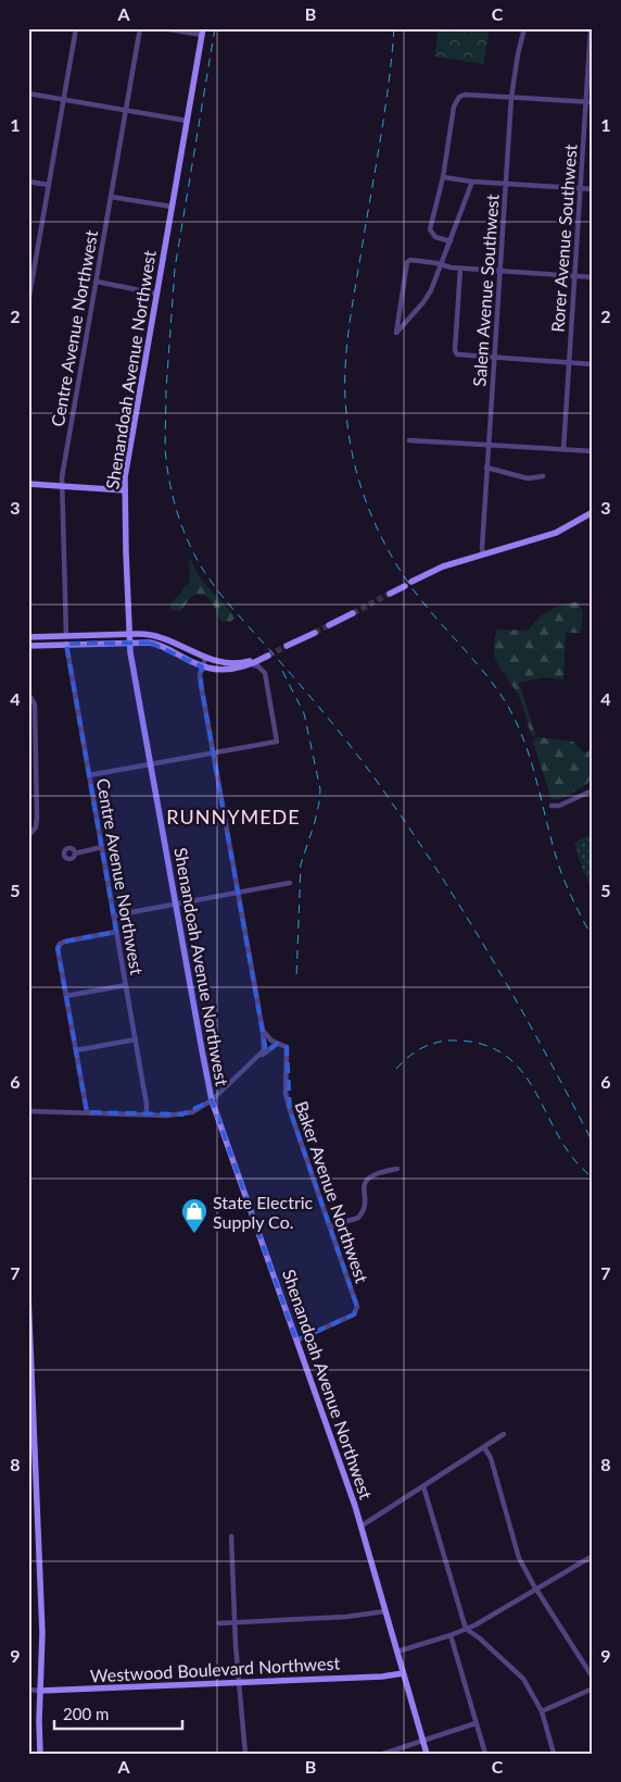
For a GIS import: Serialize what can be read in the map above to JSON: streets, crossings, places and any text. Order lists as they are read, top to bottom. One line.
{"streets":{"main road":["Shenandoah Avenue Northwest","Westwood Boulevard Northwest"],"street":["Rorer Avenue Southwest","Salem Avenue Southwest","Centre Avenue Northwest","Baker Avenue Northwest"]},"crossings":[["Shenandoah Avenue Northwest","Baker Avenue Northwest"],["Shenandoah Avenue Northwest","Westwood Boulevard Northwest"]],"districts":["RUNNYMEDE"],"places":{"shop":["State Electric Supply Co."]},"scale_bar":"200 m","grid":{"columns":["A","B","C"],"rows":["1","2","3","4","5","6","7","8","9"]}}
